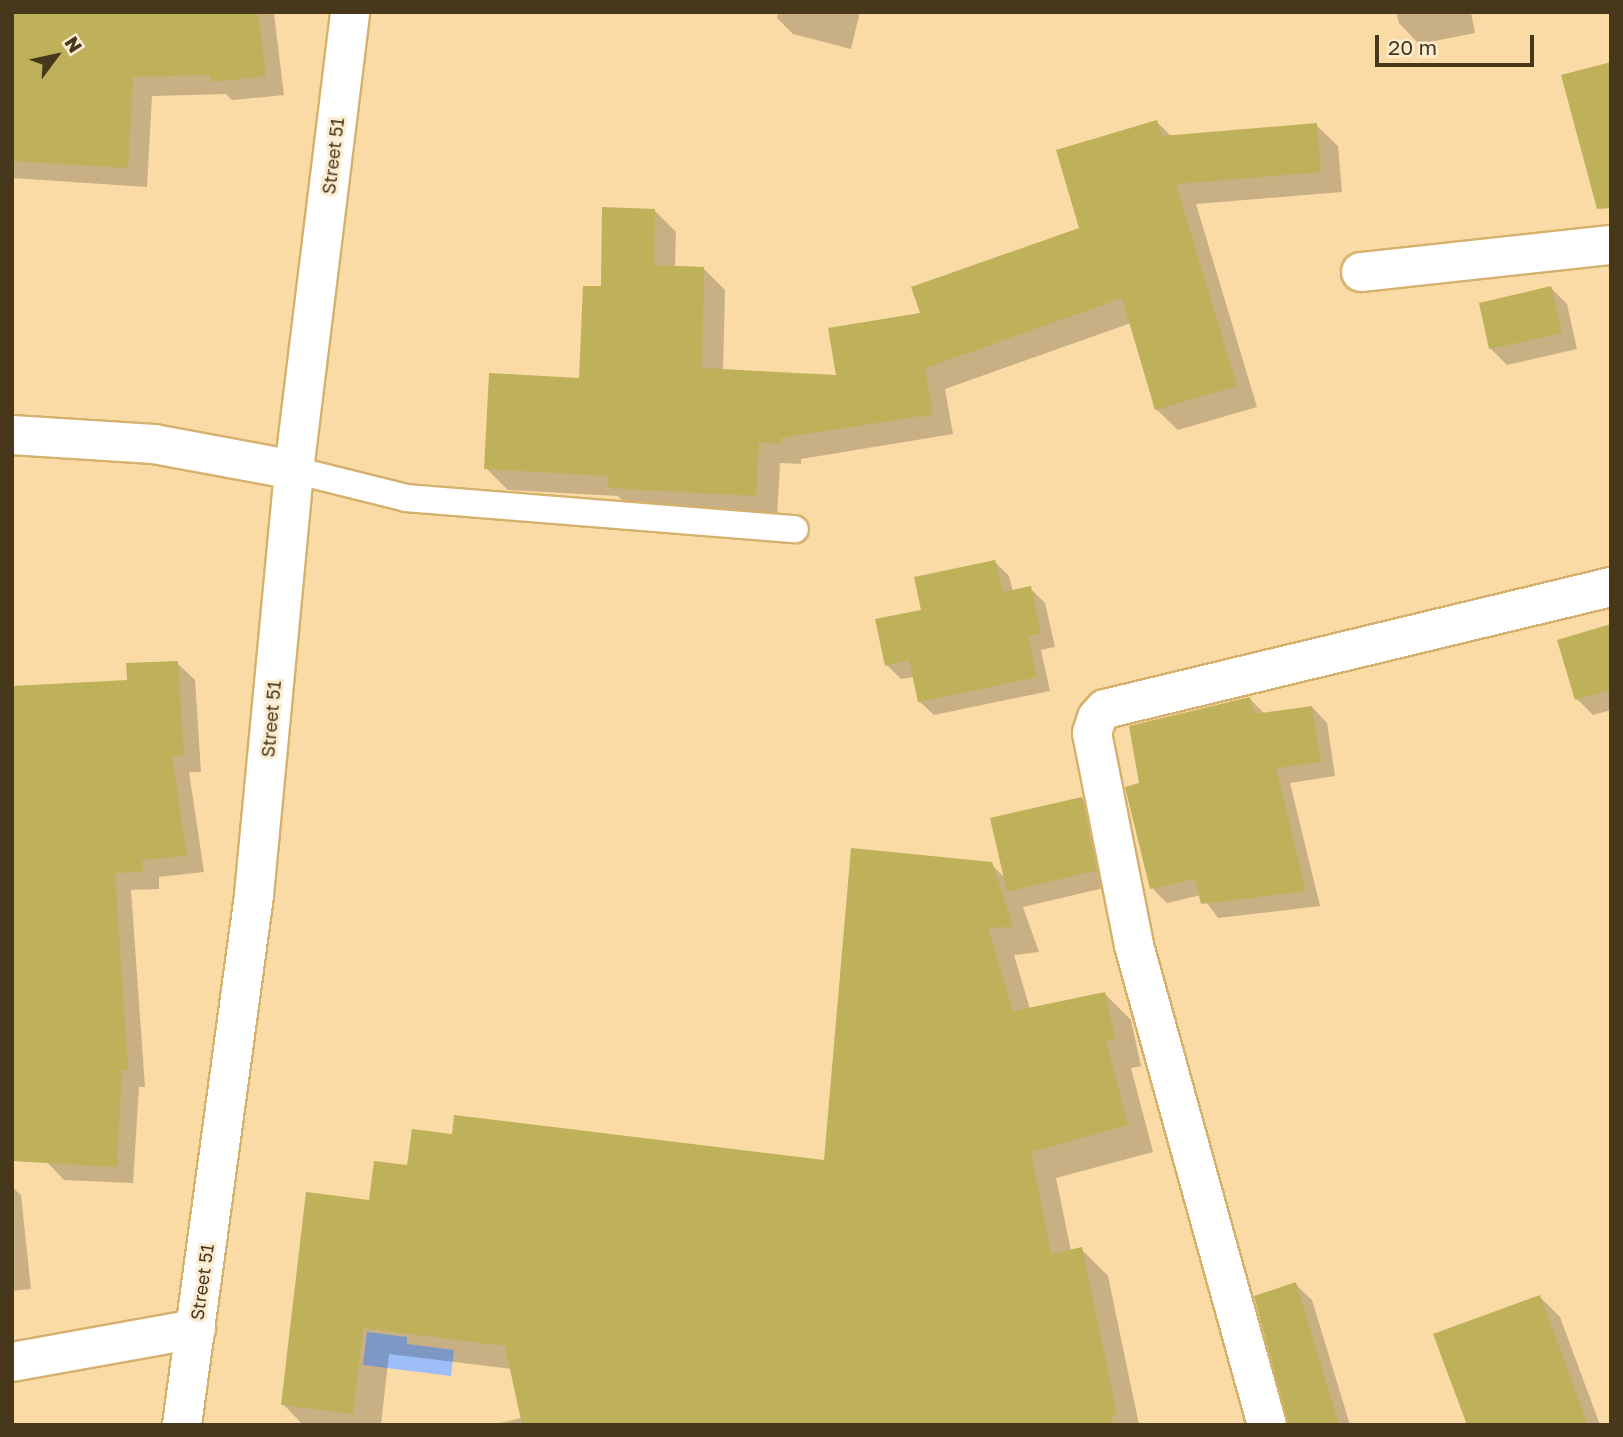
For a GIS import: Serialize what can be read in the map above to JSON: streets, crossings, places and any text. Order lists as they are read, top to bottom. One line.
{"streets":{"street":["Street 51"]},"scale_bar":"20 m","north":"top right"}
